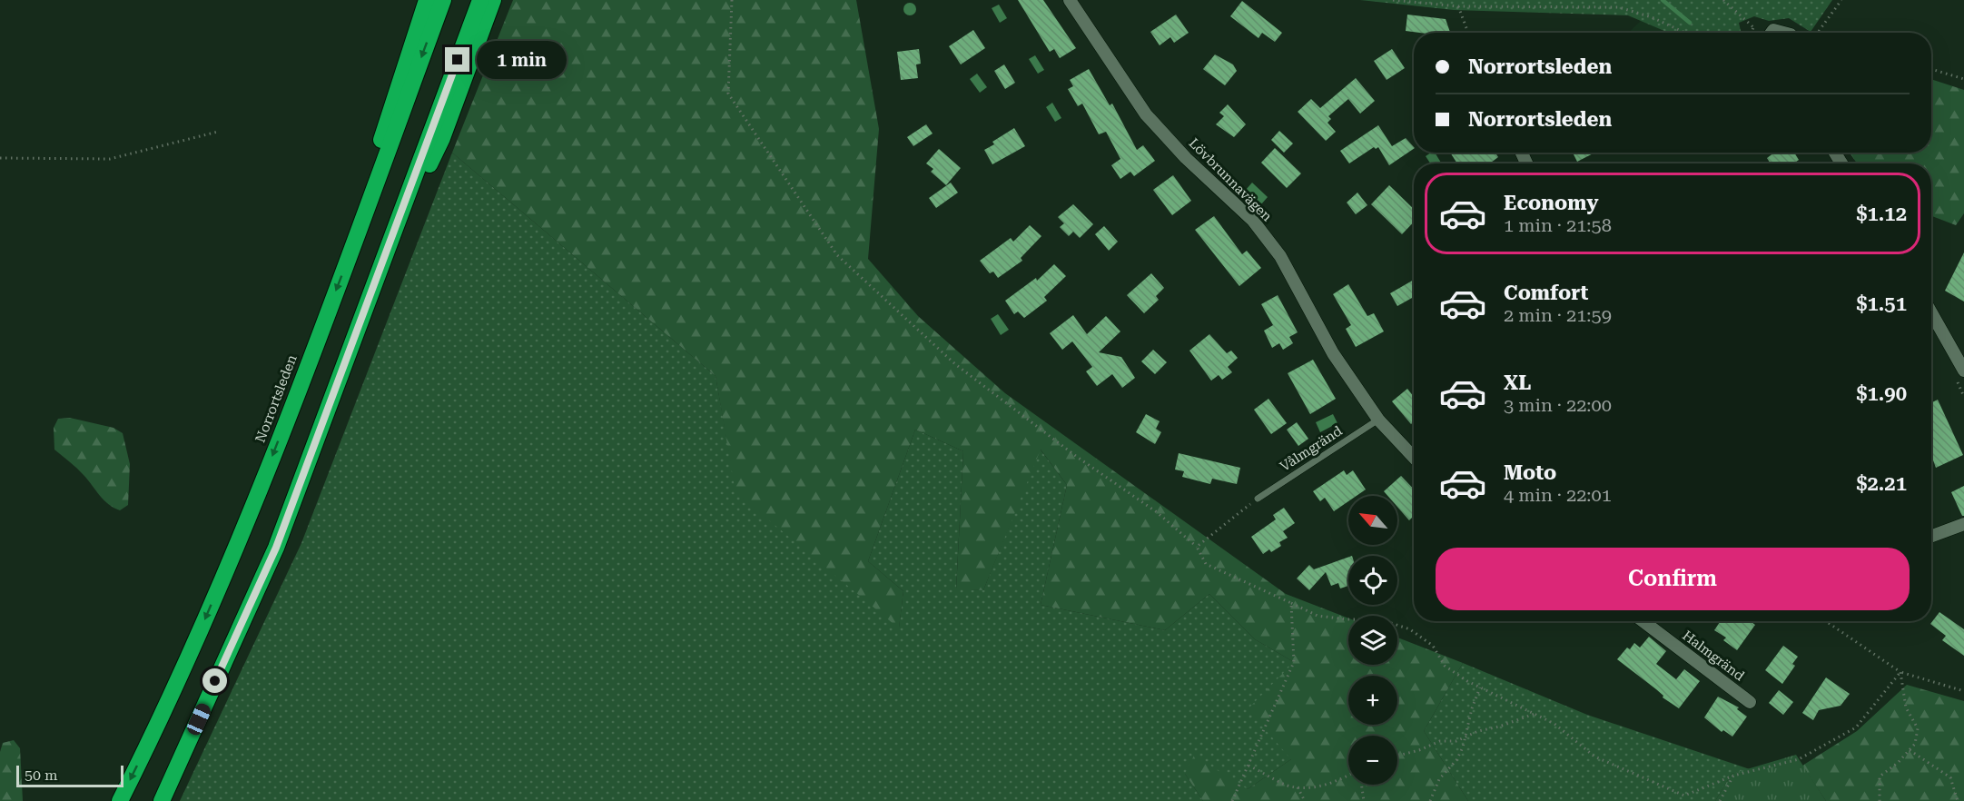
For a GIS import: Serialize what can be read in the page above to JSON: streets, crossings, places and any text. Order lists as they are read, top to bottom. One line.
{"streets":{"highway":["Norrortsleden"],"street":["Lövbrunnavägen","Halmgränd"],"lane":["Vålmgränd"]},"crossings":[["Lövbrunnavägen","Vålmgränd"]],"scale_bar":"50 m","north":"top left","page":{"banner":["Norrortsleden","Norrortsleden"],"bubble":"1 min","list":[{"name":"Economy","note":"1 min · 21:58","value":"$1.12"},{"name":"Comfort","note":"2 min · 21:59","value":"$1.51"},{"name":"XL","note":"3 min · 22:00","value":"$1.90"},{"name":"Moto","note":"4 min · 22:01","value":"$2.21"}],"map_buttons":["+","−"],"buttons":"Confirm","scale":"50 m"}}
